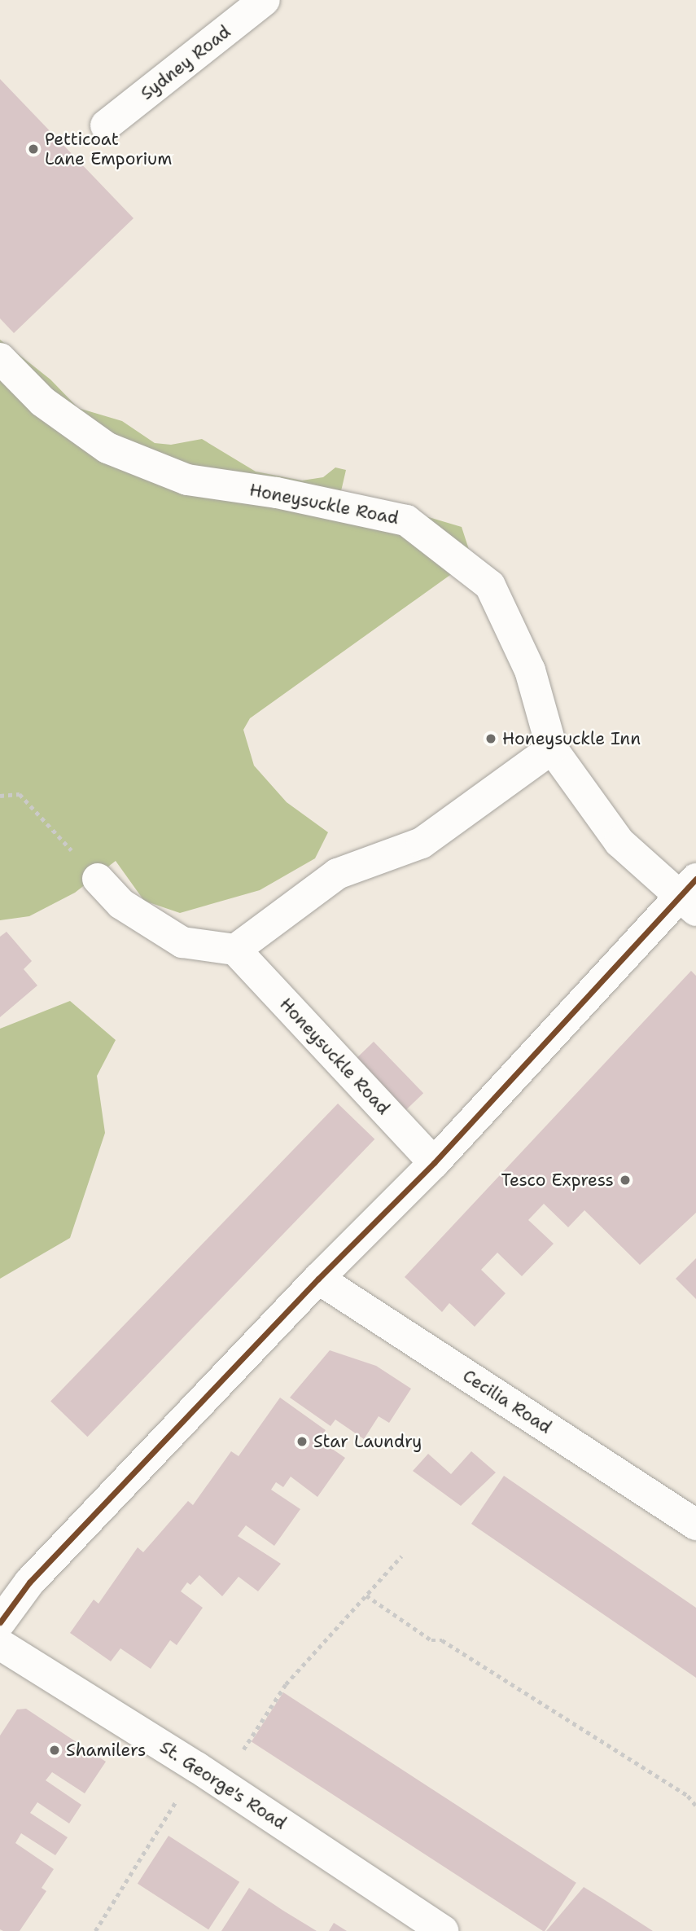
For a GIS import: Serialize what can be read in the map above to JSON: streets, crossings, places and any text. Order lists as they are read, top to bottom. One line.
{"streets":{"street":["Sydney Road","Honeysuckle Road","Cecilia Road","St. George's Road"]},"places":["Petticoat Lane Emporium","Honeysuckle Inn","Tesco Express","Star Laundry","Shamilers"]}
